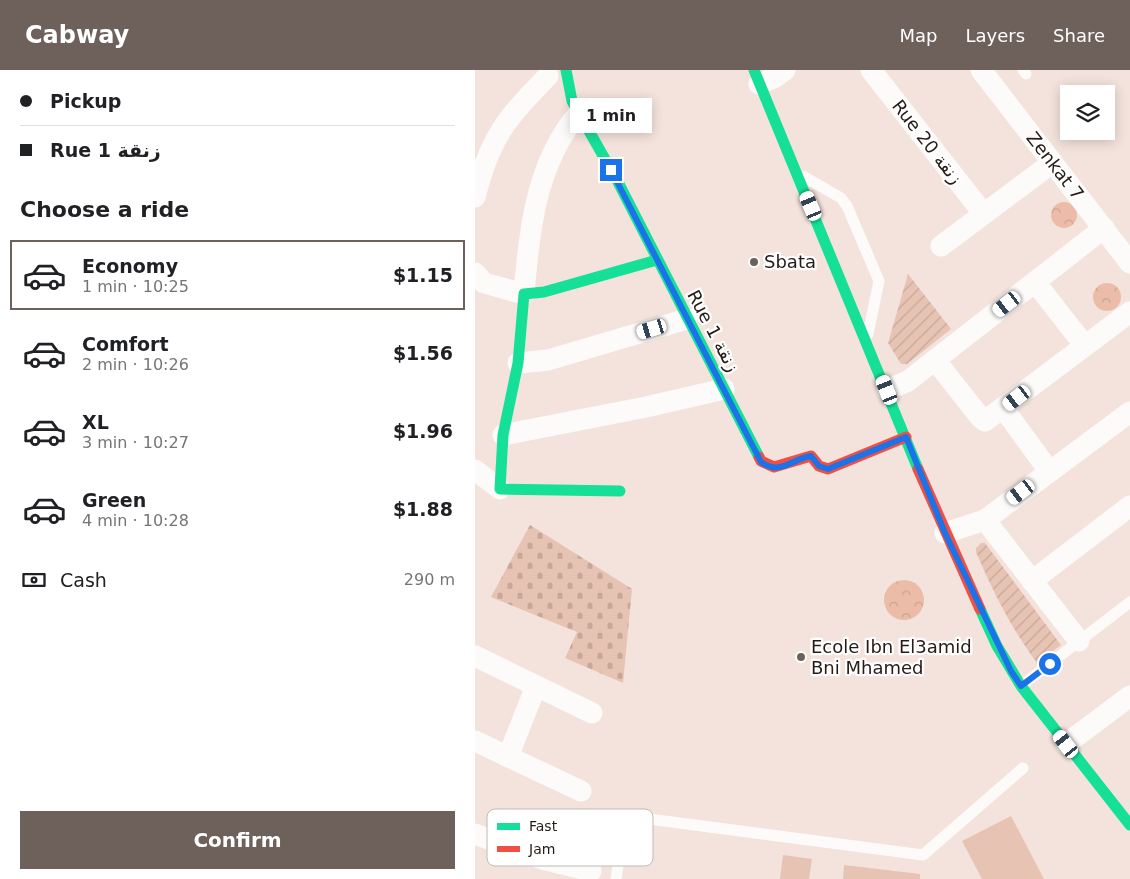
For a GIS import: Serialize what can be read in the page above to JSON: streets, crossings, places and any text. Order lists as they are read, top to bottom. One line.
{"streets":{"street":["Rue 20 زنقة","Zenkat 7","Rue 1 زنقة"]},"places":["Sbata","Ecole Ibn El3amid Bni Mhamed"],"legend":["Fast","Jam"],"page":{"header":"Cabway","nav":["Map","Layers","Share"],"banner":["Pickup","Rue 1 زنقة"],"bubble":"1 min","heading":"Choose a ride","list":[{"name":"Economy","note":"1 min · 10:25","value":"$1.15"},{"name":"Comfort","note":"2 min · 10:26","value":"$1.56"},{"name":"XL","note":"3 min · 10:27","value":"$1.96"},{"name":"Green","note":"4 min · 10:28","value":"$1.88"}],"pay":["Cash","290 m"],"buttons":"Confirm"}}
